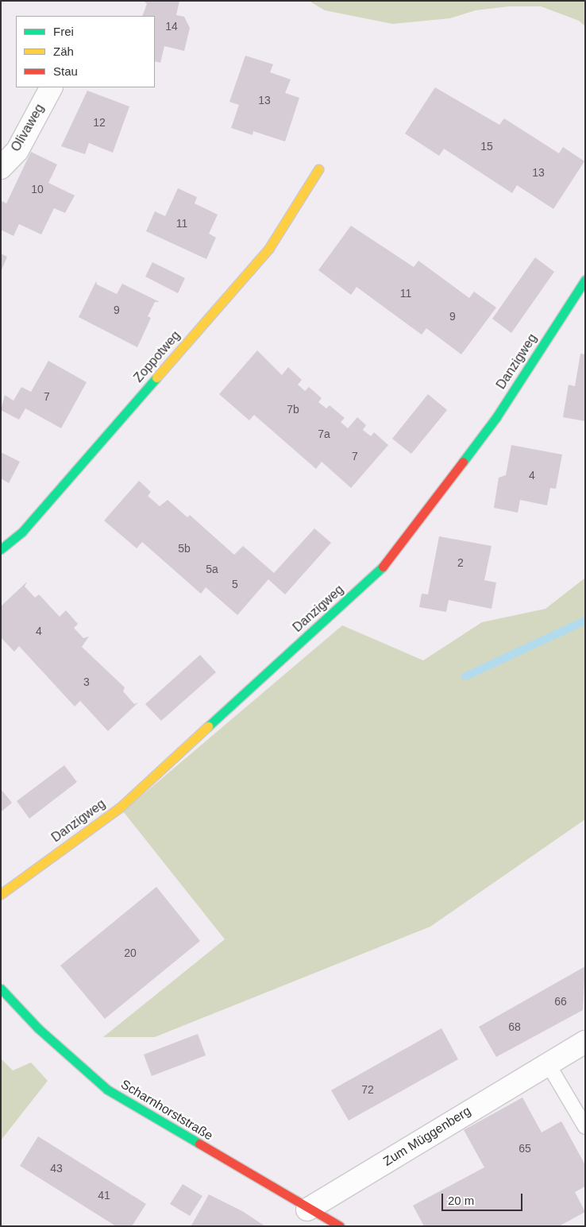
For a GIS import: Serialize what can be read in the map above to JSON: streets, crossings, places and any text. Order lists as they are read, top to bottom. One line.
{"streets":{"street":["Olivaweg","Zoppotweg","Danzigweg","Scharnhorststraße","Zum Müggenberg"]},"crossings":[["Scharnhorststraße","Zum Müggenberg"]],"house_numbers":["14","13","12","15","13","10","11","11","9","9","7","7b","7a","7","4","5b","2","5a","5","4","3","20","66","68","72","65","43","41"],"legend":["Frei","Zäh","Stau"],"scale_bar":"20 m"}
